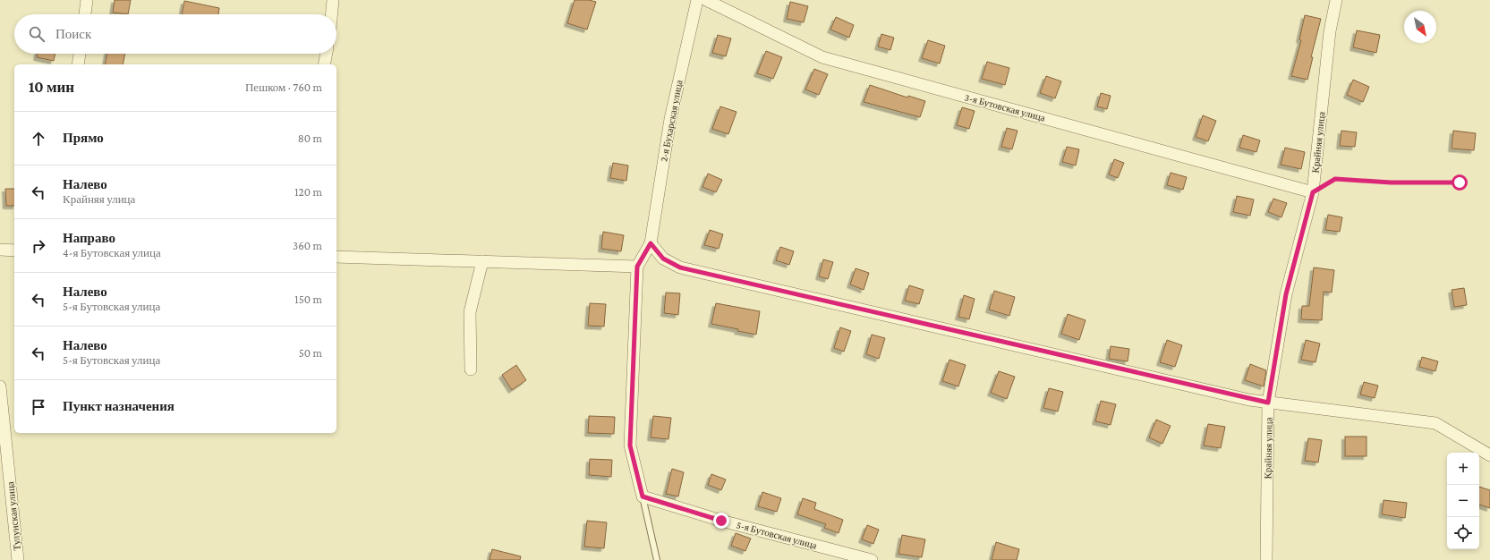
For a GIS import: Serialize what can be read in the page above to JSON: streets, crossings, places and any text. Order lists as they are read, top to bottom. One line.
{"streets":{"street":["3-я Бутовская улица","2-я Бухарская улица","Крайняя улица","Тулунская улица","5-я Бутовская улица"]},"crossings":[["3-я Бутовская улица","Крайняя улица"]],"north":"bottom right","page":{"search":"Поиск","heading":["10 мин","Пешком · 760 m"],"list":[["Прямо","80 m"],["Налево","Крайняя улица","120 m"],["Направо","4-я Бутовская улица","360 m"],["Налево","5-я Бутовская улица","150 m"],["Налево","5-я Бутовская улица","50 m"],"Пункт назначения"],"map_buttons":["+","−"]}}
